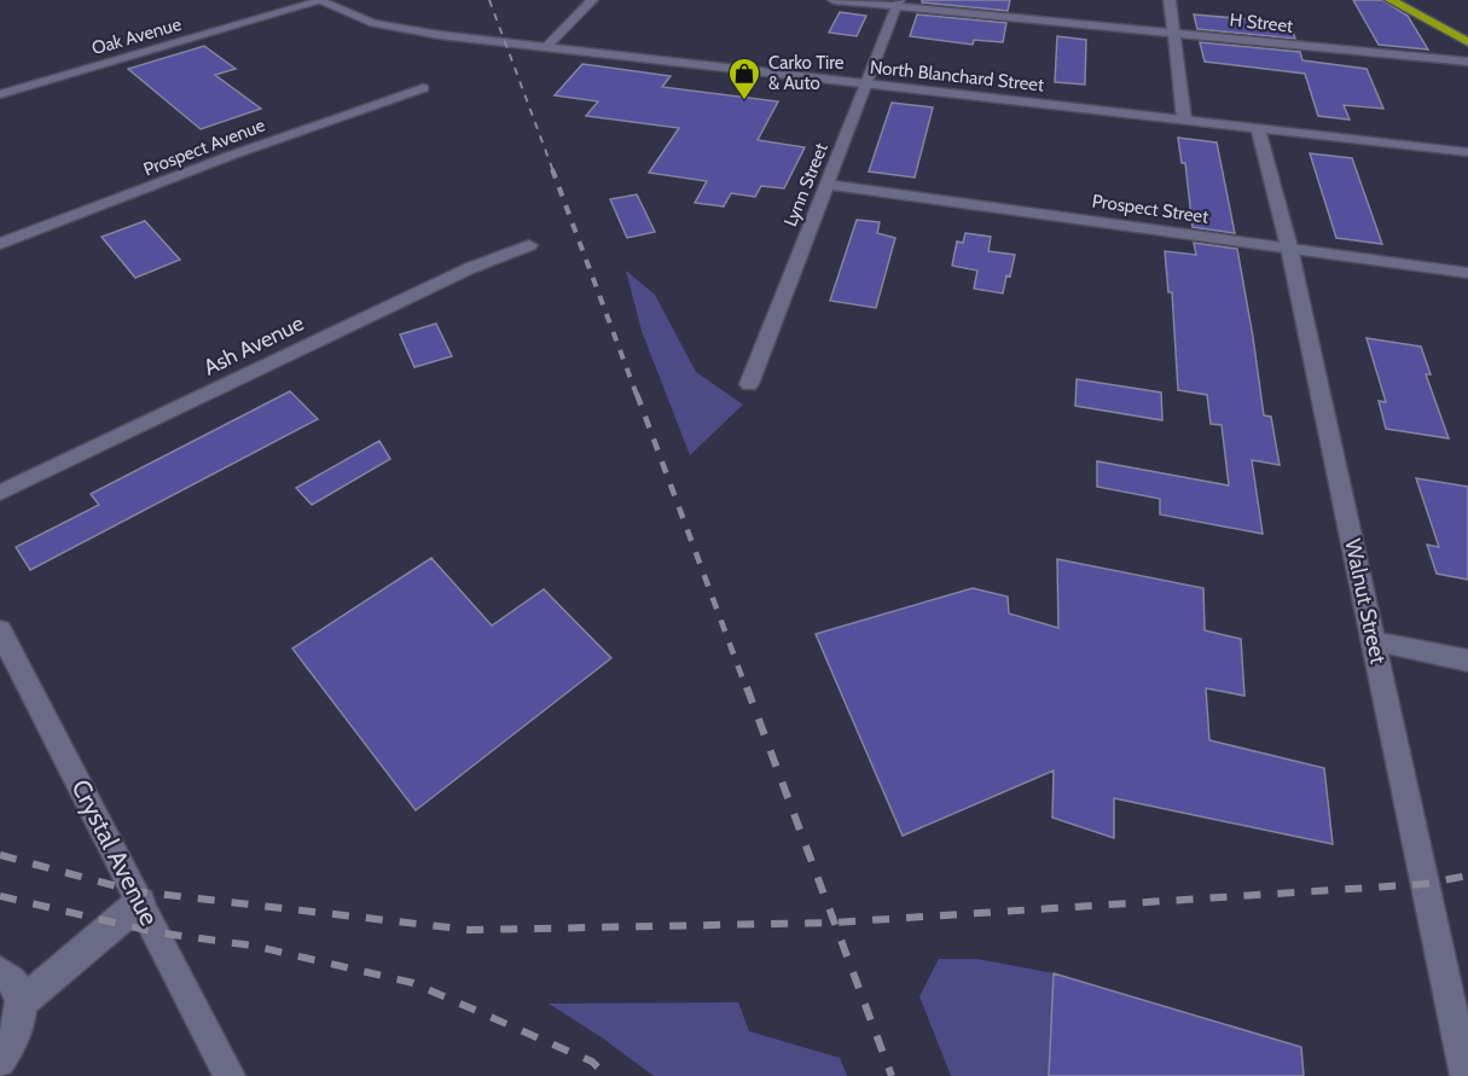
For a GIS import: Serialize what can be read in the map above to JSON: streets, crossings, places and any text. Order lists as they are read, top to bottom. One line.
{"streets":{"street":["H Street","Oak Avenue","North Blanchard Street","Prospect Avenue","Lynn Street","Prospect Street","Ash Avenue","Walnut Street","Crystal Avenue"]},"crossings":[["H Street","Lynn Street"],["Oak Avenue","North Blanchard Street"],["North Blanchard Street","Lynn Street"],["North Blanchard Street","Walnut Street"],["Lynn Street","Prospect Street"],["Prospect Street","Walnut Street"]],"places":{"shop":["Carko Tire & Auto"]}}
